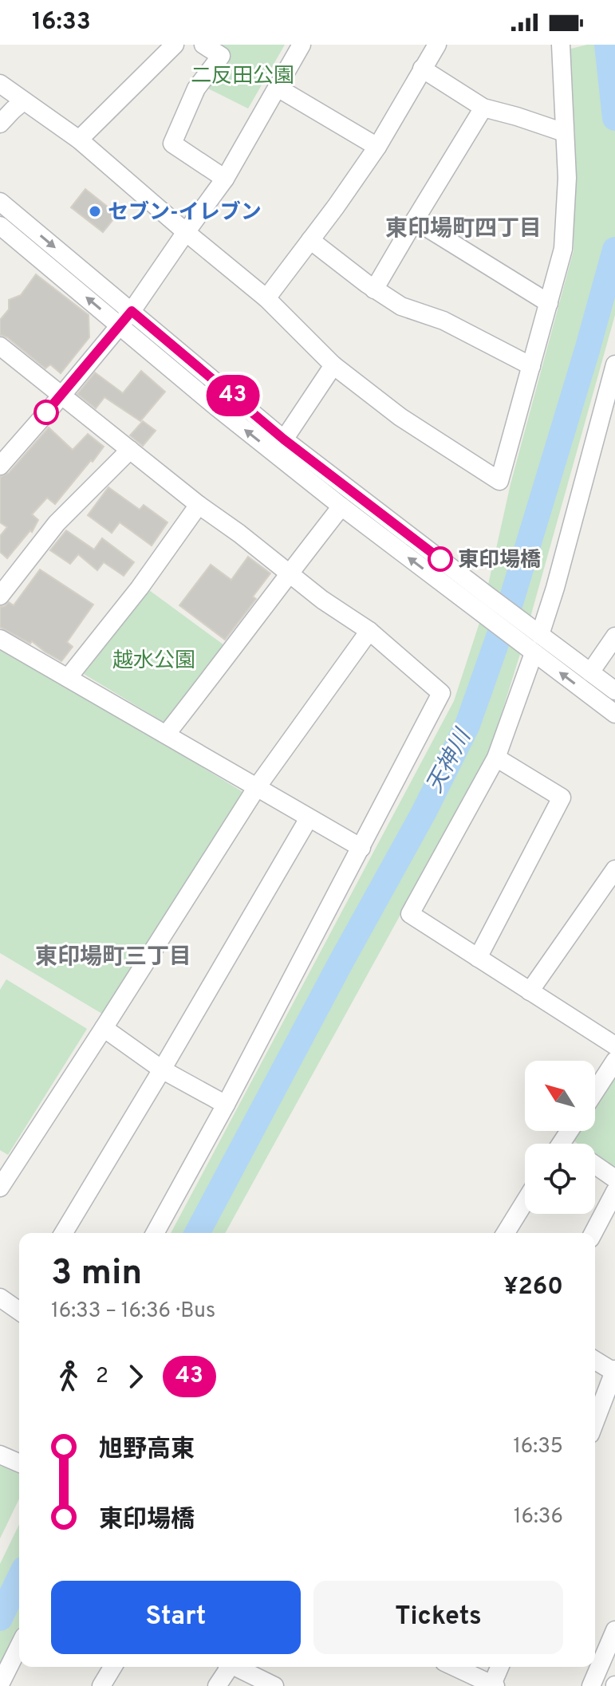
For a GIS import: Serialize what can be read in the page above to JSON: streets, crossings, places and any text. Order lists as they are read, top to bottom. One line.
{"districts":["東印場町四丁目","東印場町三丁目"],"water":["天神川"],"parks":["二反田公園","越水公園"],"places":["セブン-イレブン","東印場橋"],"lines":["bus line 43"],"north":"top left","page":{"status":"16:33","on_map":"43","heading":["3 min","16:33 – 16:36 · Bus","¥260"],"legs":["2","43"],"list":[{"name":"旭野高東","value":"16:35"},{"name":"東印場橋","value":"16:36"}],"buttons":["Start","Tickets"]}}
